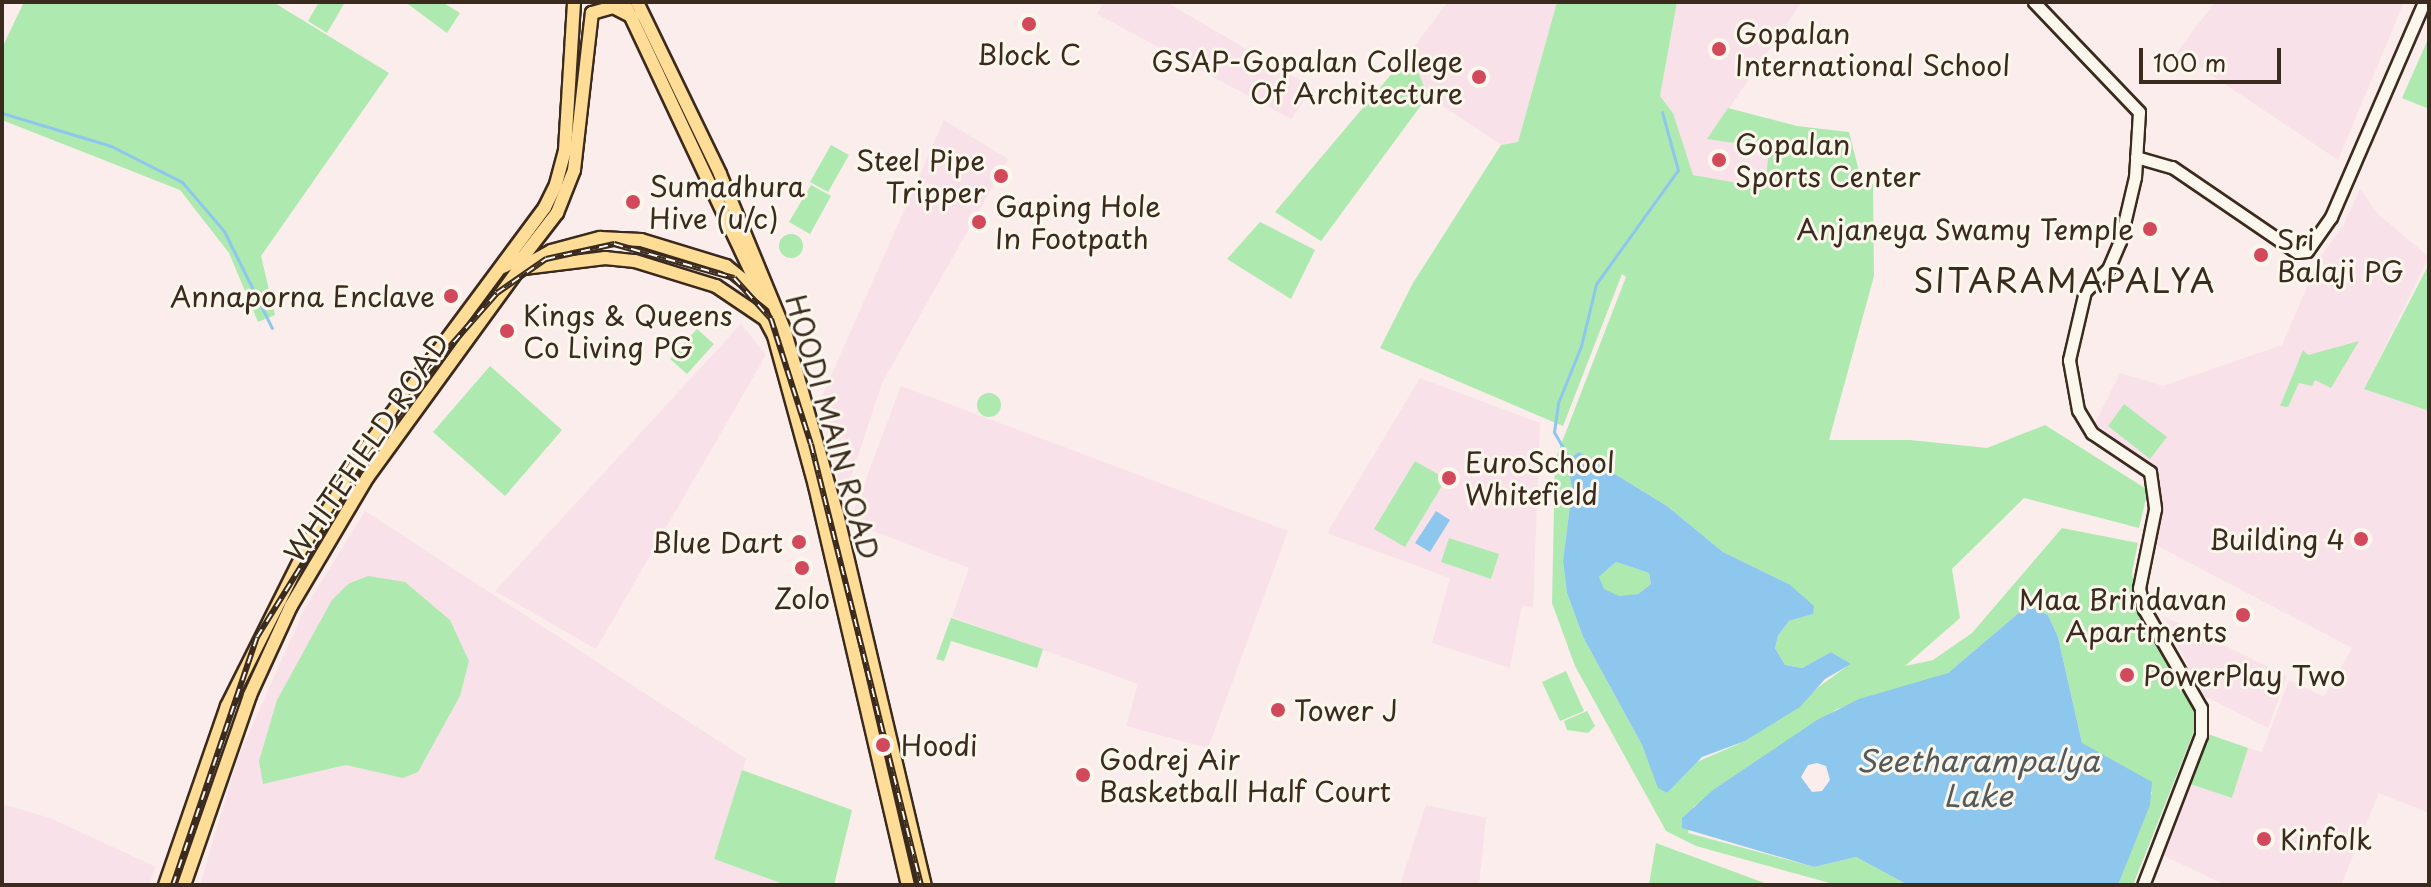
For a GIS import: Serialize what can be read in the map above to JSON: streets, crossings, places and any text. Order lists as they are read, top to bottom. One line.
{"streets":{"main road":["HOODI MAIN ROAD","WHITEFIELD ROAD"]},"crossings":[["HOODI MAIN ROAD","WHITEFIELD ROAD"]],"districts":["SITARAMAPALYA"],"water":["Seetharampalya Lake"],"places":["Block C","Gopalan International School","GSAP-Gopalan College Of Architecture","Gopalan Sports Center","Steel Pipe Tripper","Sumadhura Hive (u/c)","Gaping Hole In Footpath","Anjaneya Swamy Temple","Sri Balaji PG","Annaporna Enclave","Kings & Queens Co Living PG","EuroSchool Whitefield","Building 4","Blue Dart","Zolo","Maa Brindavan Apartments","PowerPlay Two","Tower J","Hoodi","Godrej Air Basketball Half Court","Kinfolk"],"scale_bar":"100 m"}
